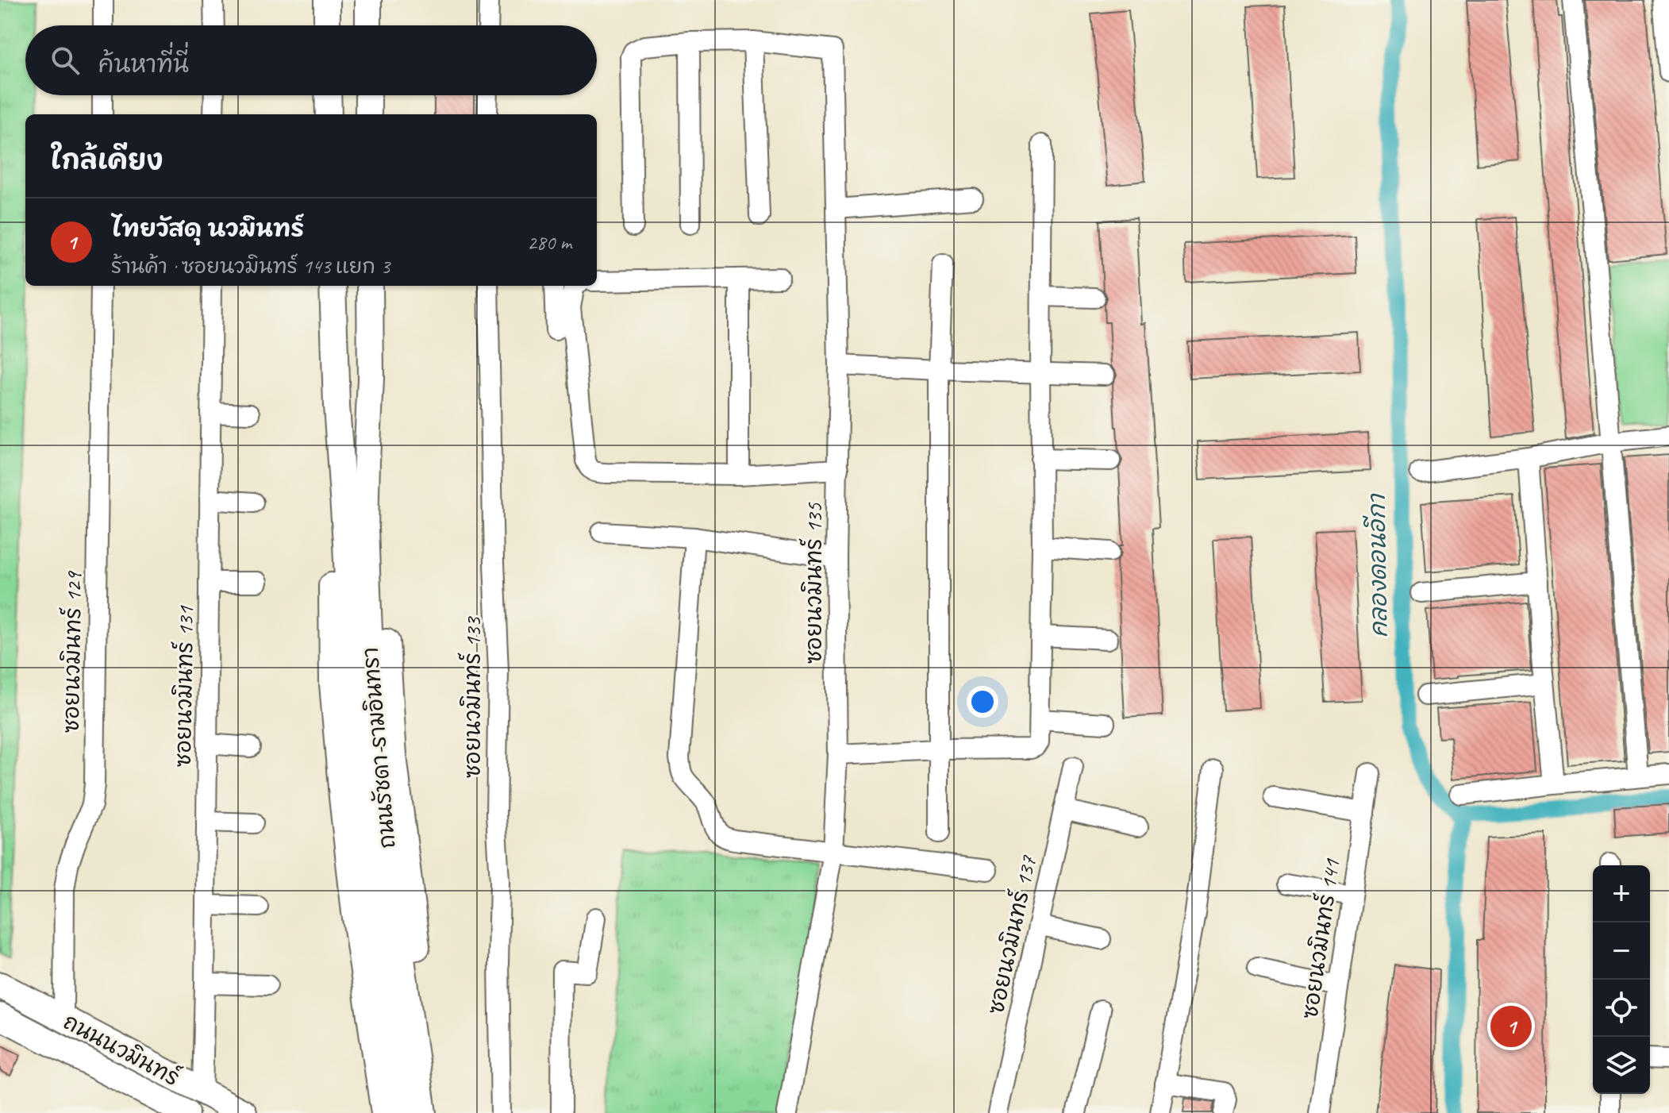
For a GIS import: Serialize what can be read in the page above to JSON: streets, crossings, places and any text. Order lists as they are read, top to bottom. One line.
{"streets":{"main road":["ถนนรัชดา-รามอินทรา","ถนนนวมินทร์"],"street":["ซอยนวมินทร์ 135","ซอยนวมินทร์ 129","ซอยนวมินทร์ 131","ซอยนวมินทร์ 133","ซอยนวมินทร์ 137","ซอยนวมินทร์ 141"]},"crossings":[["ซอยนวมินทร์ 129","ถนนนวมินทร์"],["ซอยนวมินทร์ 131","ถนนนวมินทร์"]],"water":["คลองดอนอีกา"],"page":{"search":"ค้นหาที่นี่","heading":"ใกล้เคียง","list":[{"mark":"1","name":"ไทยวัสดุ นวมินทร์","note":"ร้านค้า · ซอยนวมินทร์ 143 แยก 3","value":"280 m"}],"map_buttons":["+","−"],"pins":"1"}}
